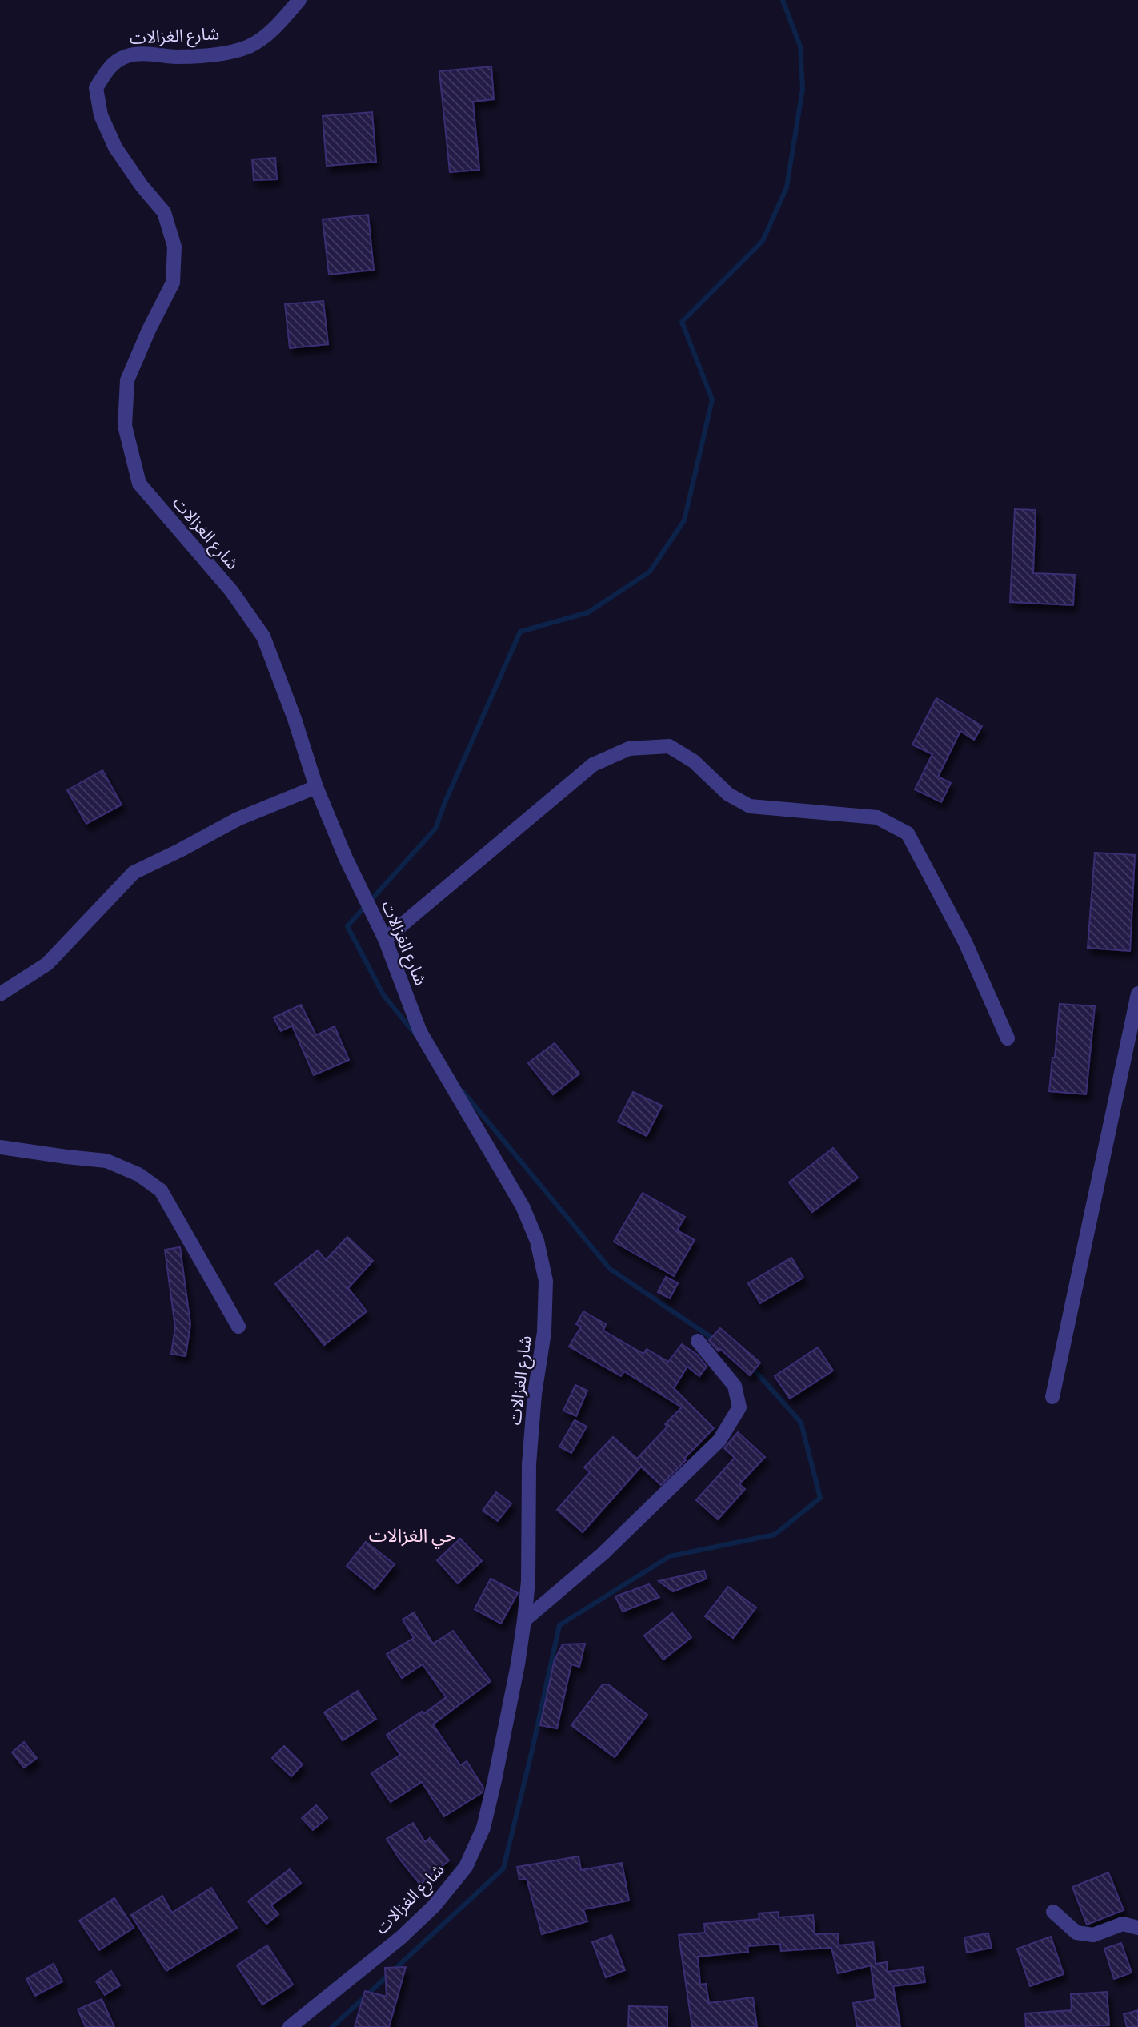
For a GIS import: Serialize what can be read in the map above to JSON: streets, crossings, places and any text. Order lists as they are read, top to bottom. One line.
{"streets":{"street":["شارع الغزالات"]},"districts":["حي الغزالات"]}
